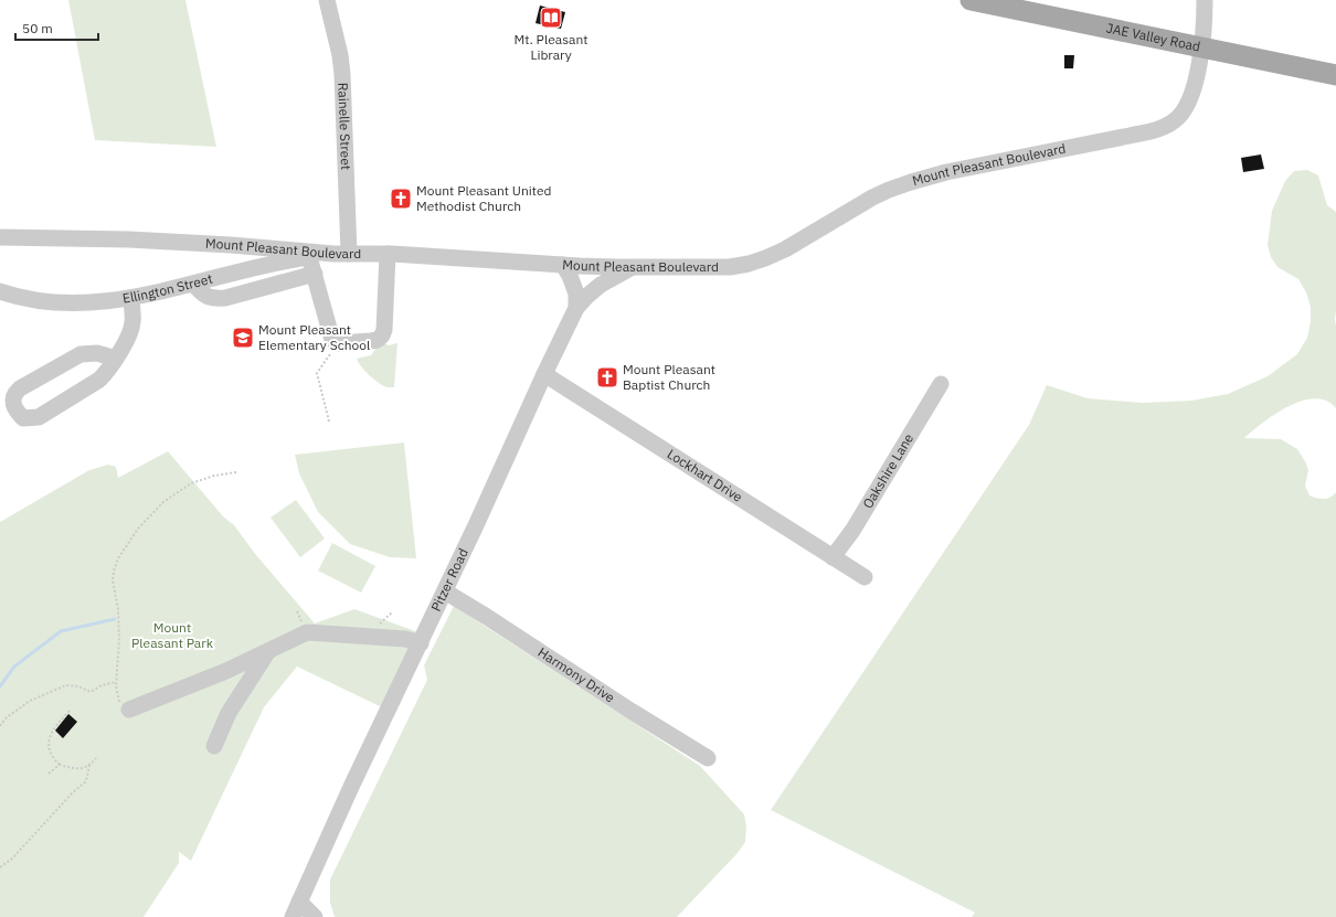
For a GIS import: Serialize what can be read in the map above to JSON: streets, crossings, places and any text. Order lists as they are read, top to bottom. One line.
{"streets":{"main road":["JAE Valley Road"],"street":["Rainelle Street","Mount Pleasant Boulevard","Ellington Street","Oakshire Lane","Lockhart Drive","Pitzer Road","Harmony Drive"]},"crossings":[["JAE Valley Road","Mount Pleasant Boulevard"],["Rainelle Street","Mount Pleasant Boulevard"],["Rainelle Street","Ellington Street"],["Mount Pleasant Boulevard","Ellington Street"],["Mount Pleasant Boulevard","Pitzer Road"],["Oakshire Lane","Lockhart Drive"],["Lockhart Drive","Pitzer Road"],["Pitzer Road","Harmony Drive"]],"parks":["Mount Pleasant Park"],"places":{"library":["Mt. Pleasant Library"],"church":["Mount Pleasant United Methodist Church","Mount Pleasant Baptist Church"],"school or university":["Mount Pleasant Elementary School"]},"scale_bar":"50 m"}
